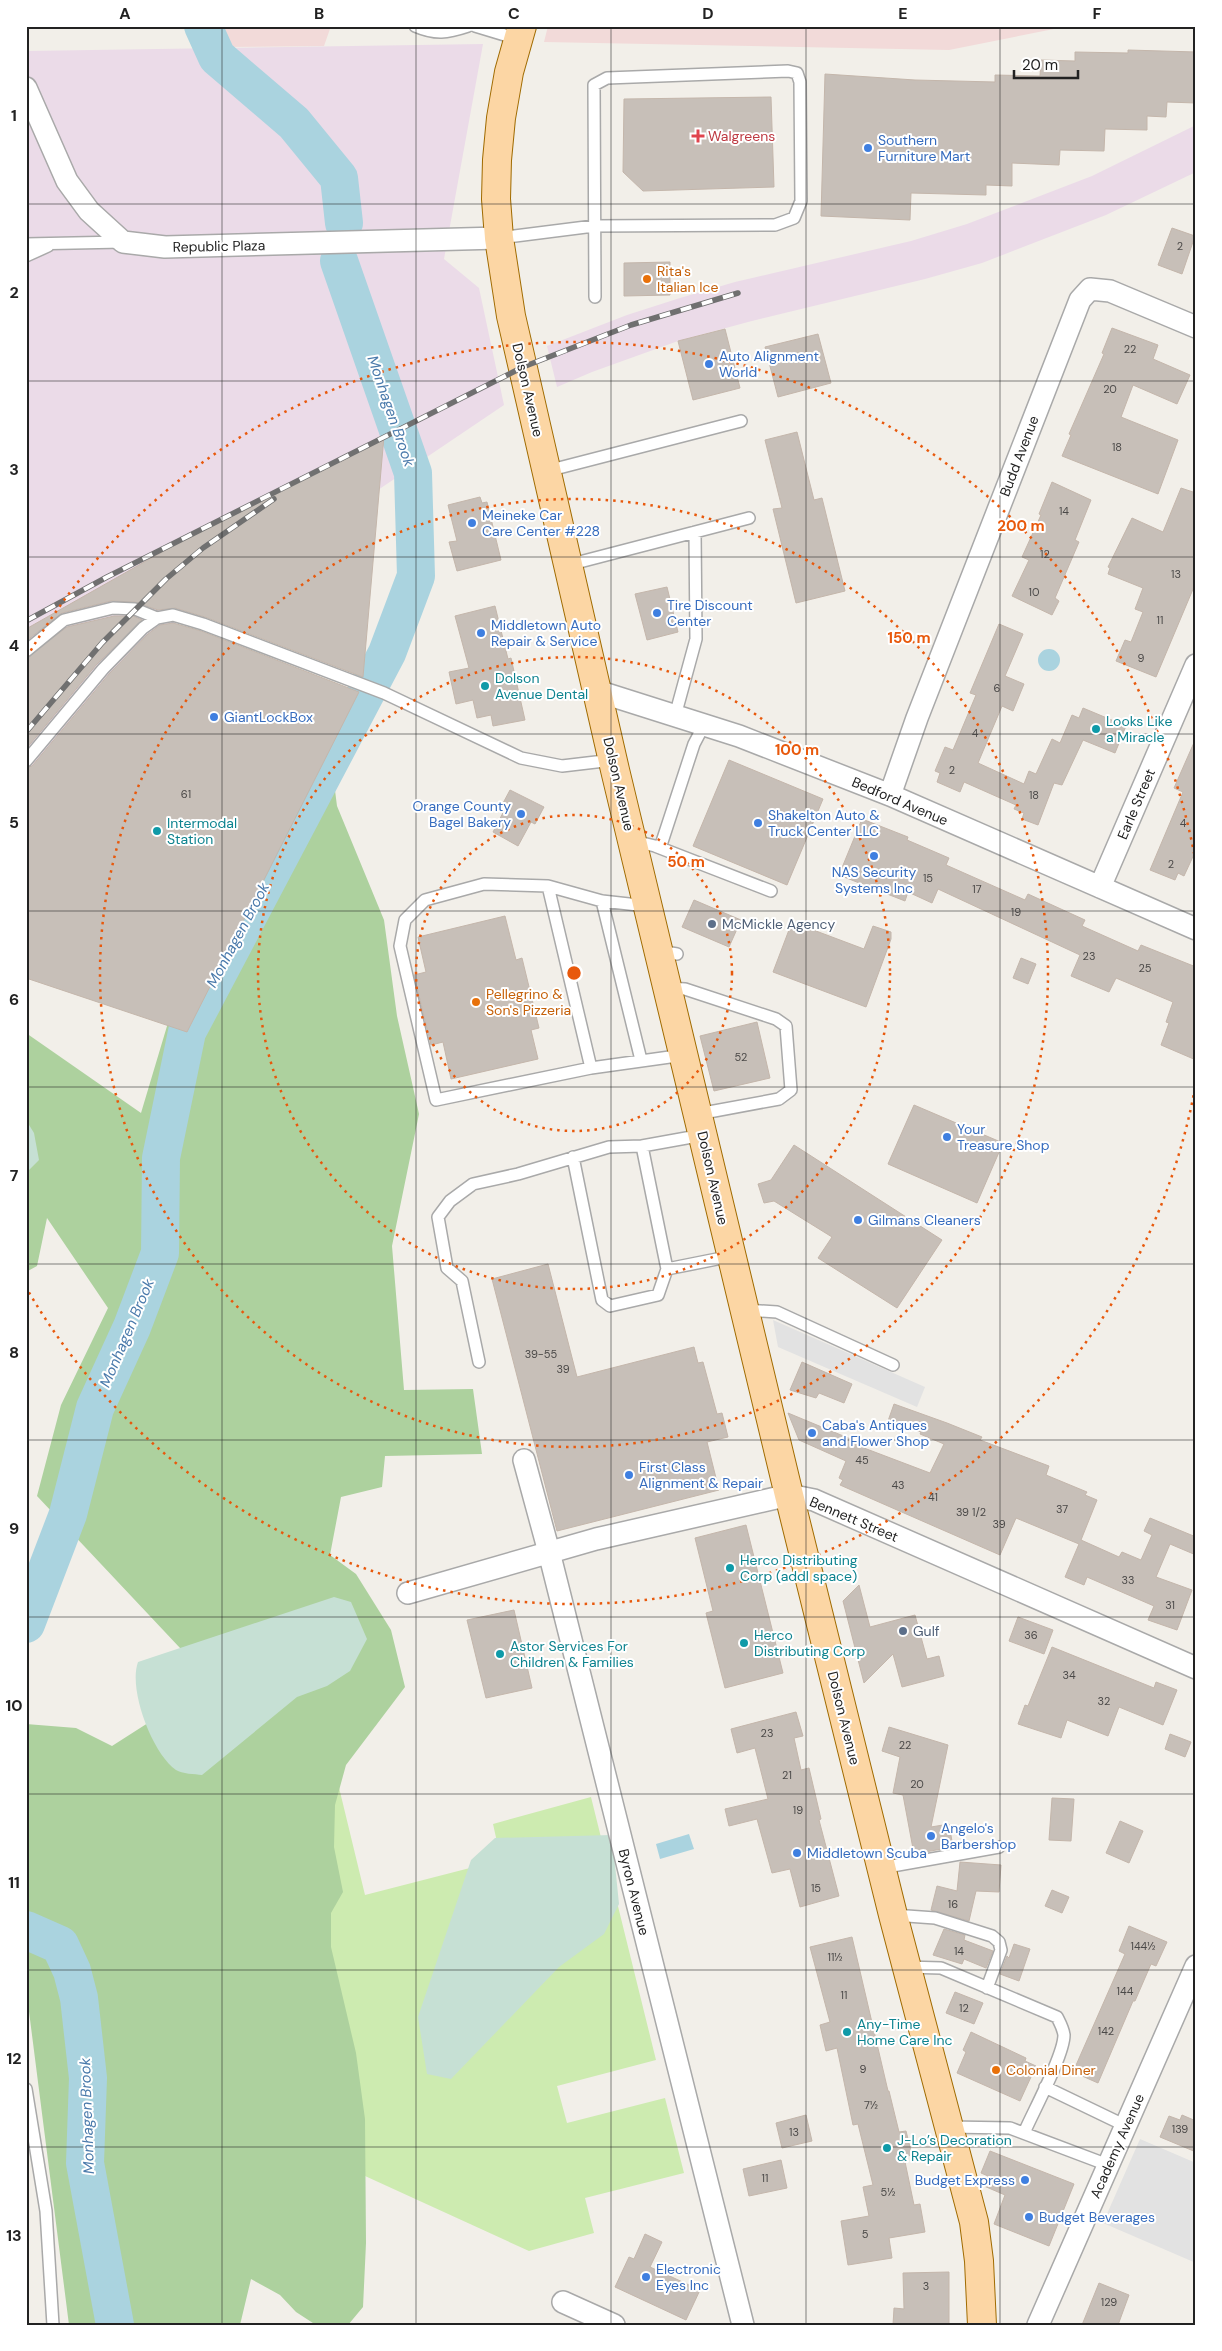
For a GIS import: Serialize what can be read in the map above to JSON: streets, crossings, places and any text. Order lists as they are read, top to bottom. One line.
{"streets":{"main road":["Dolson Avenue"],"street":["Republic Plaza","Budd Avenue","Bedford Avenue","Earle Street","Bennett Street","Byron Avenue","Academy Avenue"]},"crossings":[["Republic Plaza","Dolson Avenue"],["Dolson Avenue","Bedford Avenue"],["Dolson Avenue","Bennett Street"],["Budd Avenue","Bedford Avenue"],["Bedford Avenue","Earle Street"],["Bennett Street","Byron Avenue"]],"water":["Monhagen Brook"],"places":{"health":["Walgreens"],"other":["Southern Furniture Mart","Rita's Italian Ice","Auto Alignment World","Meineke Car Care Center #228","Tire Discount Center","Middletown Auto Repair & Service","Dolson Avenue Dental","GiantLockBox","Looks Like a Miracle","Orange County Bagel Bakery","Shakelton Auto & Truck Center LLC","Intermodal Station","NAS Security Systems Inc","McMickle Agency","Pellegrino & Son's Pizzeria","Your Treasure Shop","Gilmans Cleaners","Caba's Antiques and Flower Shop","First Class Alignment & Repair","Herco Distributing Corp (addl space)","Gulf","Herco Distributing Corp","Astor Services For Children & Families","Angelo's Barbershop","Middletown Scuba","Any-Time Home Care Inc","Colonial Diner","J-Lo’s Decoration & Repair","Budget Express","Budget Beverages","Electronic Eyes Inc"]},"house_numbers":["2","22","20","18","14","12","13","10","11","9","6","4","2","61","18","4","2","15","17","19","23","25","52","39-55","39","45","43","41","37","39 1/2","39","33","31","36","34","32","23","22","21","20","19","15","16","144½","14","11½","144","11","12","142","9","7½","139","13","11","5½","5","3","129"],"scale_bar":"20 m","grid":{"columns":["A","B","C","D","E","F"],"rows":["1","2","3","4","5","6","7","8","9","10","11","12","13"]},"rings":["200 m","150 m","100 m","50 m"]}
